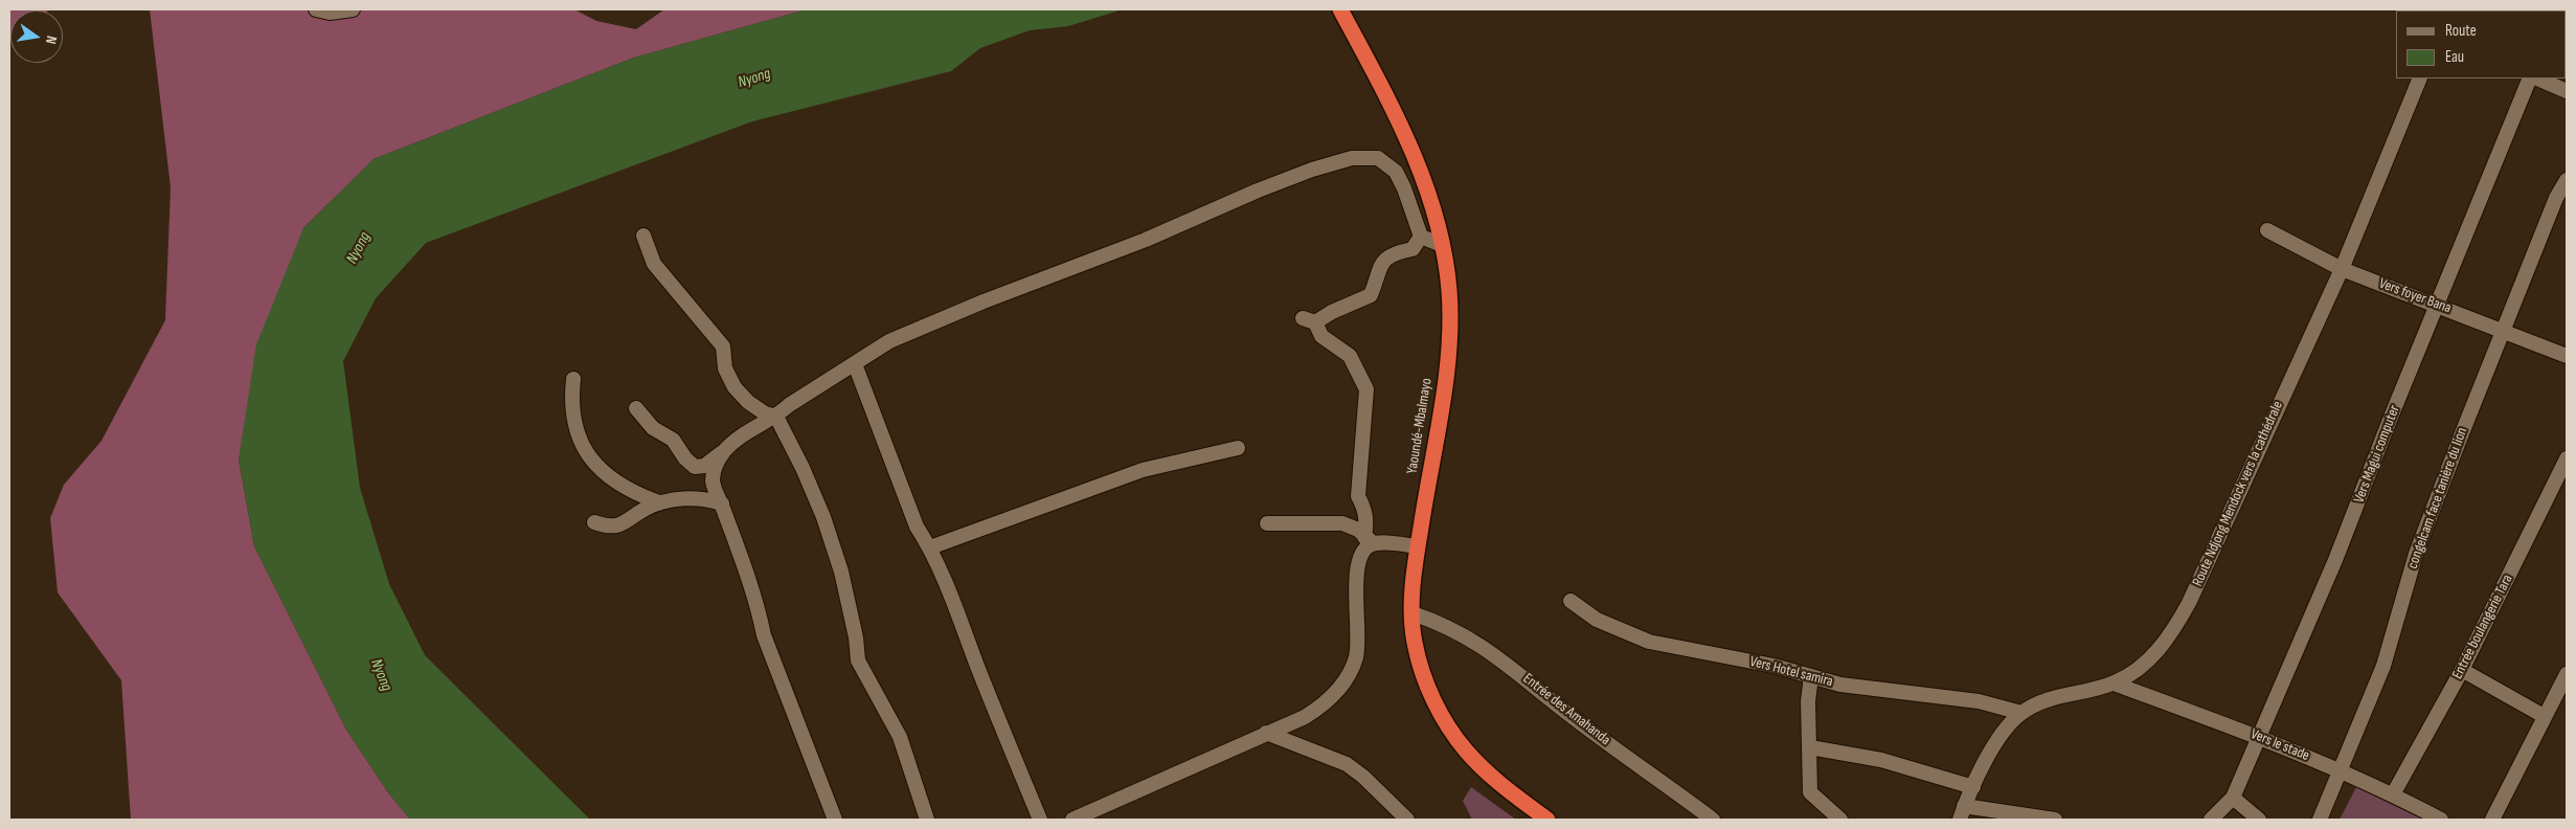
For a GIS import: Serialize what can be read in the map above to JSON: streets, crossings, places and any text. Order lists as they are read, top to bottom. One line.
{"streets":{"highway":["Yaoundé-Mbalmayo"],"street":["Vers foyer Bana","Vers Magui computer","Route Ndjong Mendock vers la cathédrale","congelcam face tanière du lion","Entrée boulangerie Tara","Vers Hotel samira","Entrée des Amahanda","Vers le stade"]},"crossings":[["Vers foyer Bana","Vers Magui computer"],["Vers foyer Bana","Route Ndjong Mendock vers la cathédrale"],["Vers foyer Bana","congelcam face tanière du lion"],["Yaoundé-Mbalmayo","Entrée des Amahanda"],["Vers Magui computer","Vers le stade"],["Route Ndjong Mendock vers la cathédrale","Vers Hotel samira"],["Route Ndjong Mendock vers la cathédrale","Vers le stade"],["congelcam face tanière du lion","Vers le stade"],["Entrée boulangerie Tara","Vers le stade"]],"water":["Nyong"],"legend":["Route","Eau"],"north":"right"}
